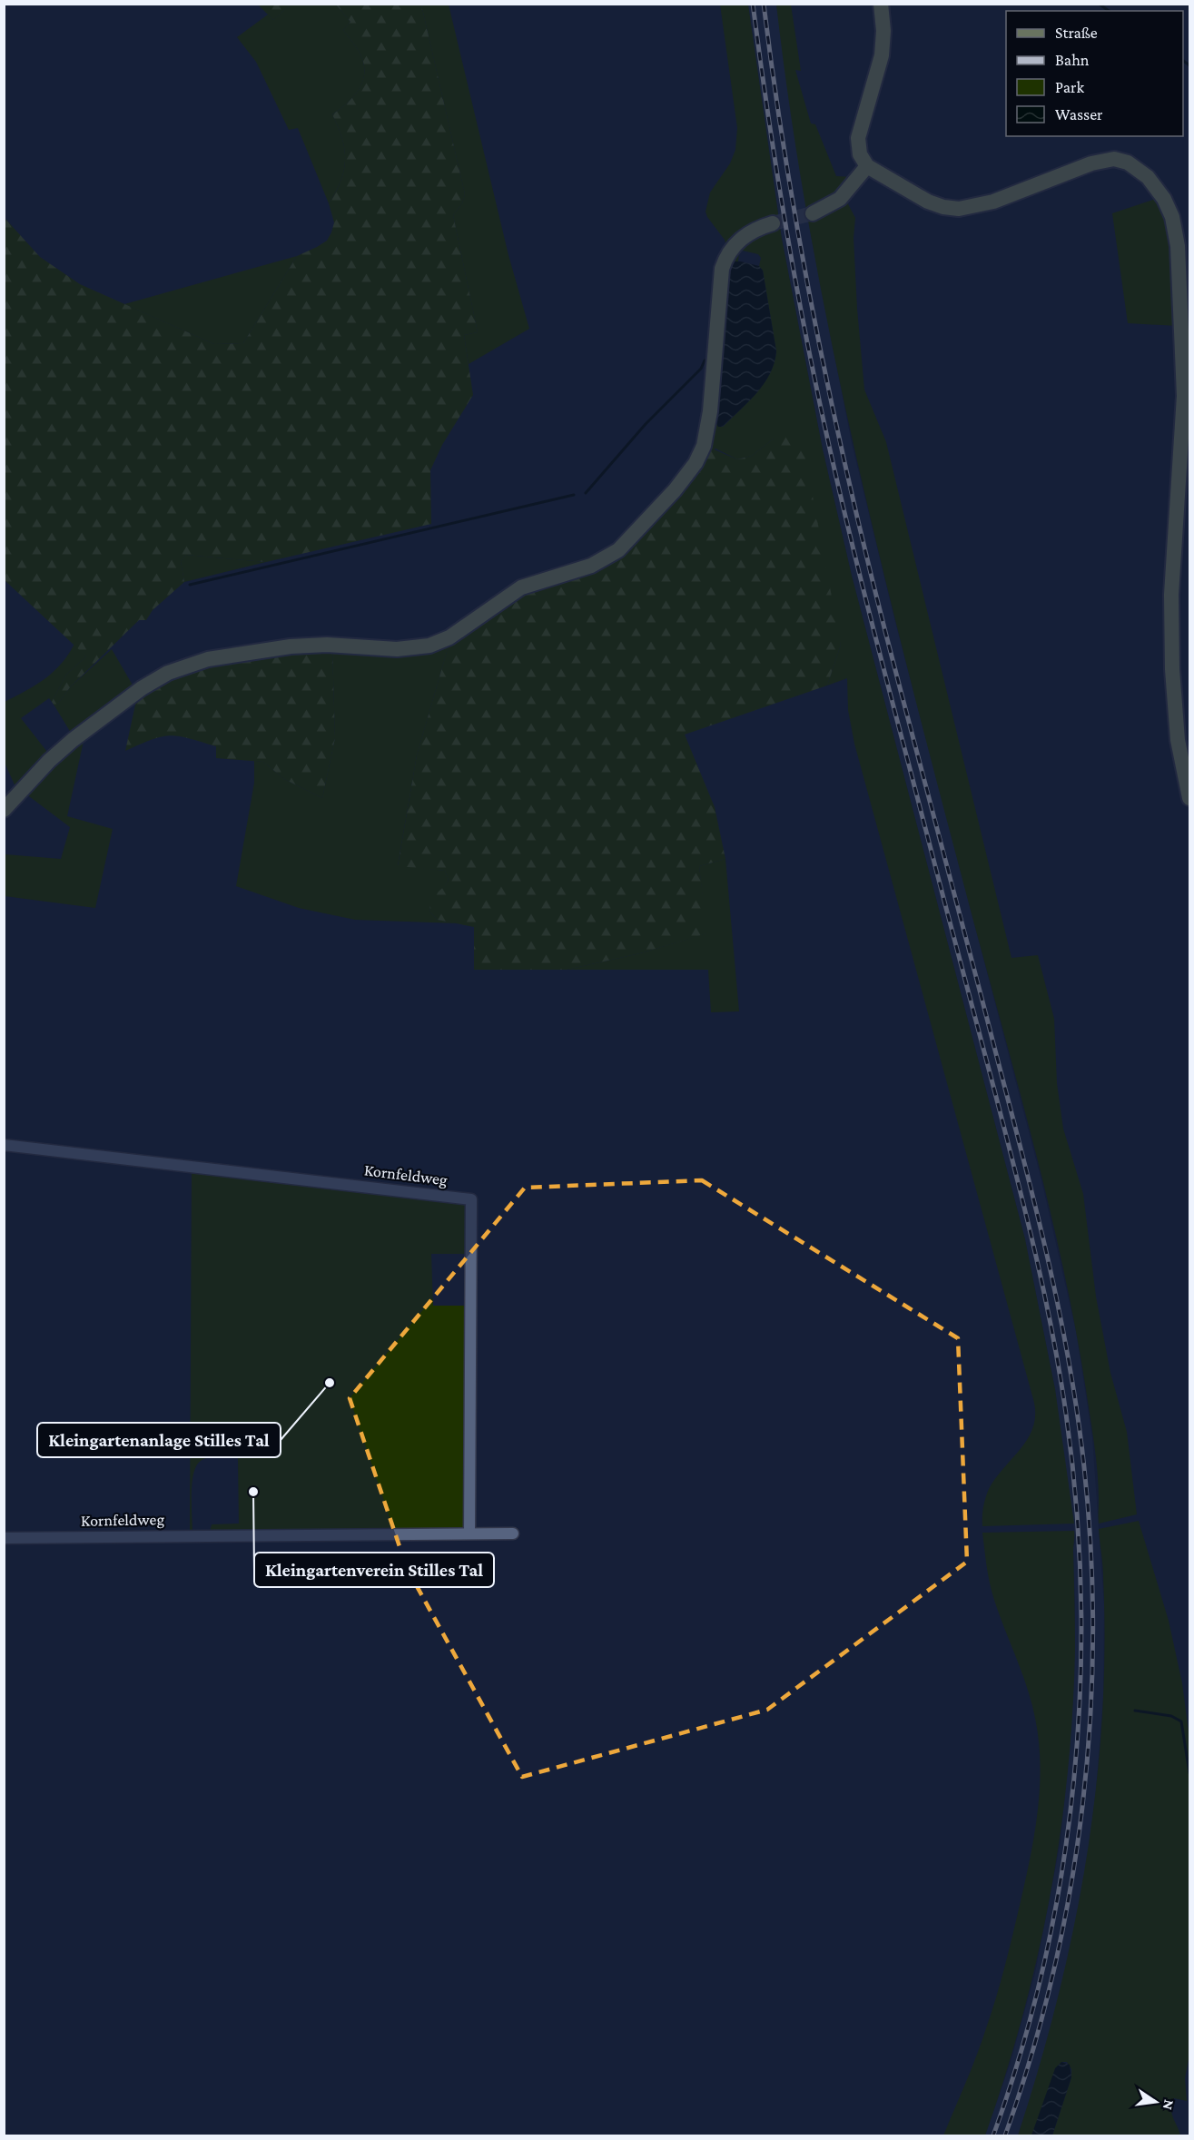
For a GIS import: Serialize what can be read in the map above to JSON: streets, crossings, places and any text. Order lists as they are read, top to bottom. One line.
{"streets":{"street":["Kornfeldweg"]},"places":["Kleingartenanlage Stilles Tal","Kleingartenverein Stilles Tal"],"legend":["Straße","Bahn","Park","Wasser"],"north":"right"}
